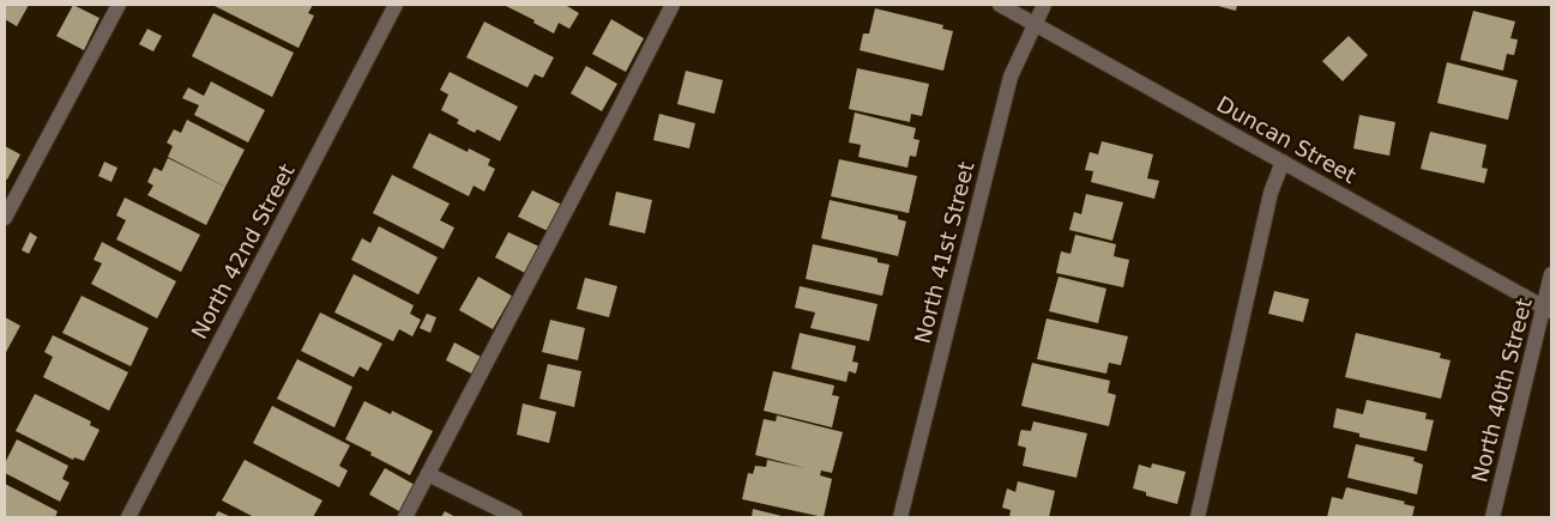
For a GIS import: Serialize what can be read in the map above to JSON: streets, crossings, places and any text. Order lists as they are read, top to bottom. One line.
{"streets":{"street":["Duncan Street","North 42nd Street","North 41st Street","North 40th Street"]},"crossings":[["Duncan Street","North 41st Street"],["Duncan Street","North 40th Street"]]}
